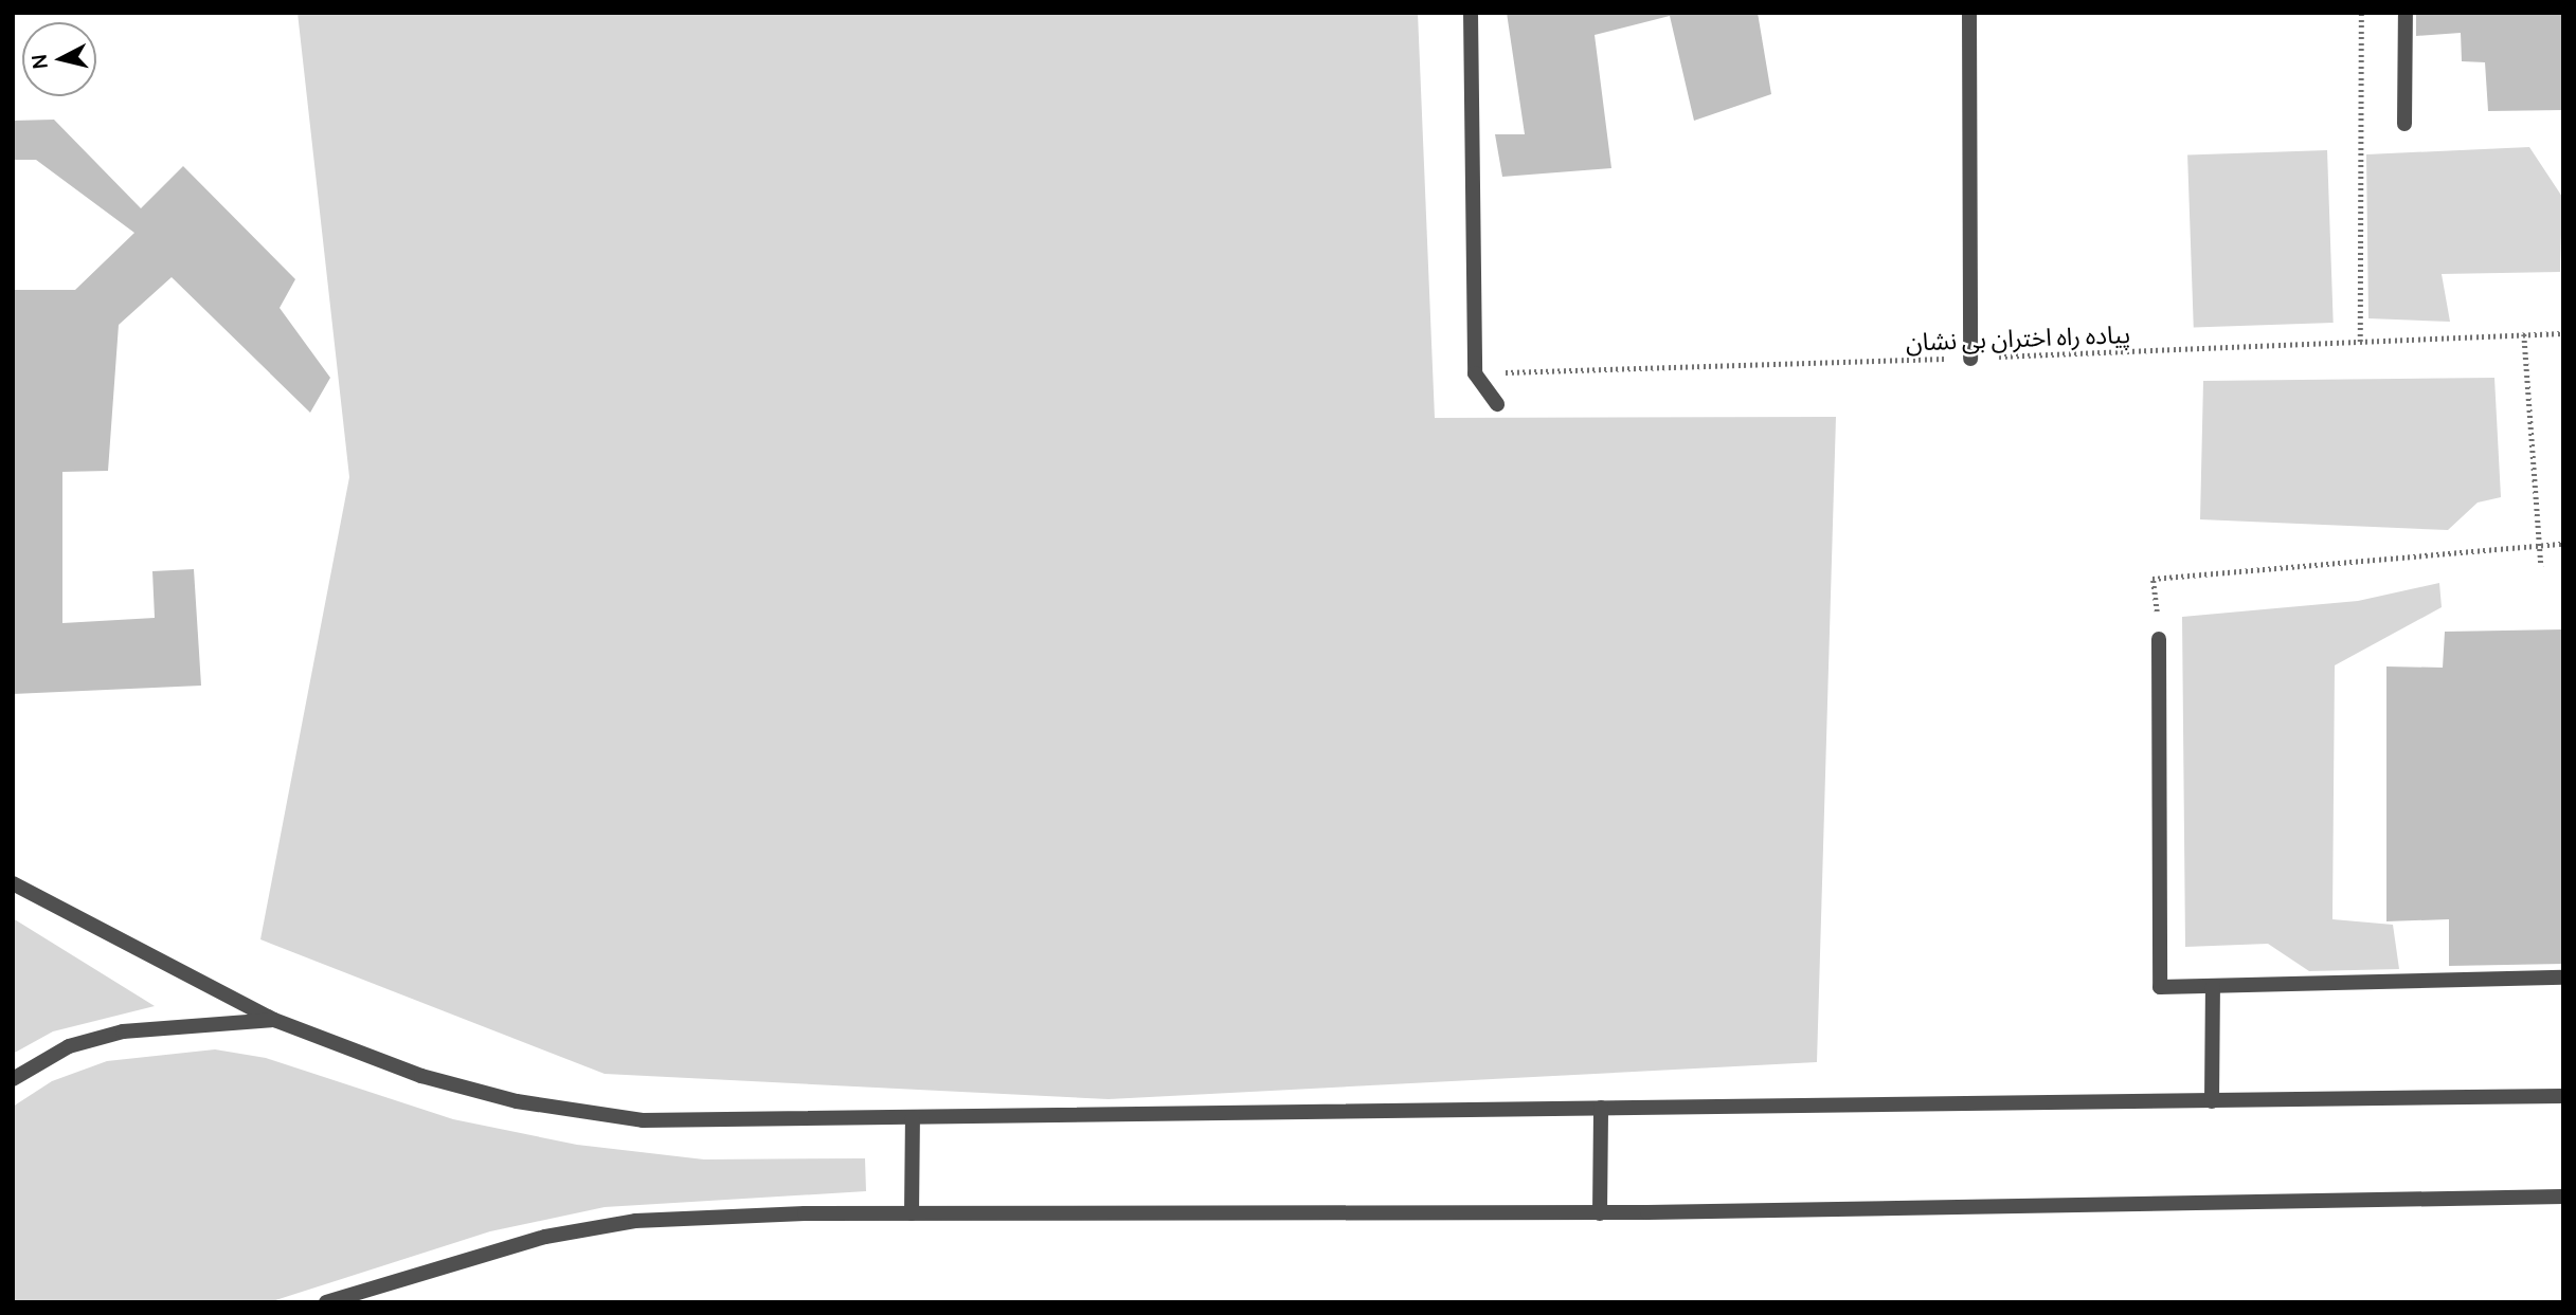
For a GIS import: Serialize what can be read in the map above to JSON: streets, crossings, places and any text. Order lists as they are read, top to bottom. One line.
{"streets":{"path":["پیاده راه اختران بی نشان"]},"north":"left"}
